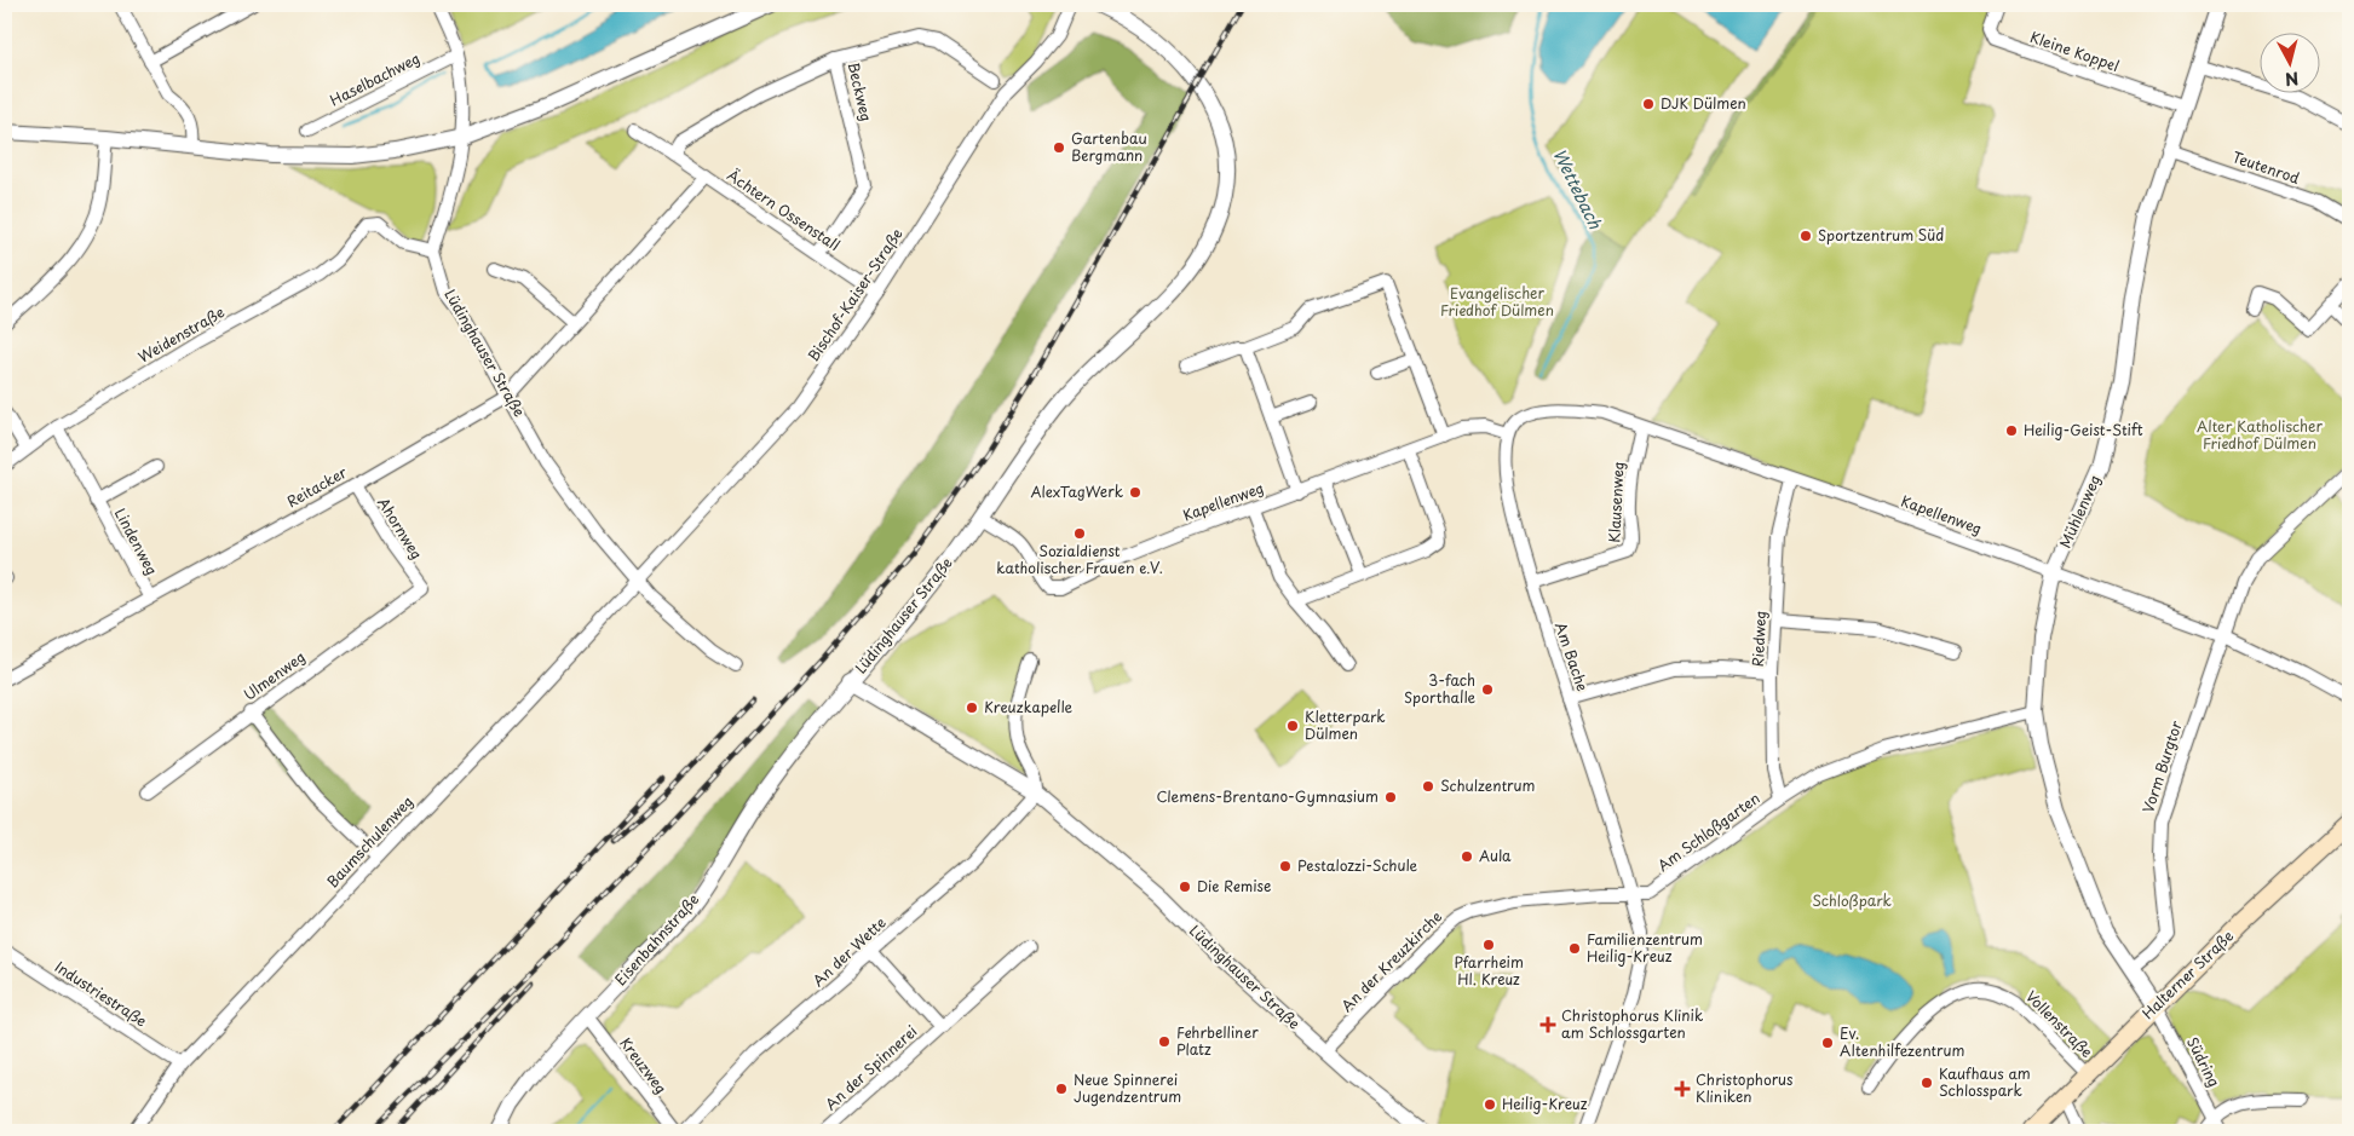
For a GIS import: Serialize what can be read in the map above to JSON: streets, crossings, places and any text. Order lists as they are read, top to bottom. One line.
{"streets":{"main road":["Halterner Straße"],"street":["Kleine Koppel","Haselbachweg","Beckweg","Teutenrod","Ächtern Ossenstall","Bischof-Kaiser-Straße","Weidenstraße","Lüdinghauser Straße","Reitacker","Kapellenweg","Klausenweg","Mühlenweg","Ahornweg","Lindenweg","Riedweg","Am Bache","Ulmenweg","Vorm Burgtor","Am Schloßgarten","Baumschulenweg","Eisenbahnstraße","An der Wette","An der Kreuzkirche","Industriestraße","Vollenstraße","Südring","Kreuzweg","An der Spinnerei"]},"crossings":[["Kleine Koppel","Mühlenweg"],["Beckweg","Ächtern Ossenstall"],["Teutenrod","Mühlenweg"],["Ächtern Ossenstall","Bischof-Kaiser-Straße"],["Ächtern Ossenstall","Reitacker"],["Bischof-Kaiser-Straße","Lüdinghauser Straße"],["Bischof-Kaiser-Straße","Baumschulenweg"],["Weidenstraße","Lüdinghauser Straße"],["Weidenstraße","Lindenweg"],["Lüdinghauser Straße","Reitacker"],["Lüdinghauser Straße","Kapellenweg"],["Lüdinghauser Straße","Baumschulenweg"],["Lüdinghauser Straße","Eisenbahnstraße"],["Lüdinghauser Straße","An der Wette"],["Lüdinghauser Straße","An der Kreuzkirche"],["Reitacker","Ahornweg"],["Reitacker","Lindenweg"],["Kapellenweg","Klausenweg"],["Kapellenweg","Mühlenweg"],["Kapellenweg","Riedweg"],["Kapellenweg","Am Bache"],["Kapellenweg","Vorm Burgtor"],["Klausenweg","Am Bache"],["Mühlenweg","Vorm Burgtor"],["Mühlenweg","Am Schloßgarten"],["Mühlenweg","Halterner Straße"],["Mühlenweg","Südring"],["Ahornweg","Ulmenweg"],["Riedweg","Am Schloßgarten"],["Am Bache","Am Schloßgarten"],["Am Bache","An der Kreuzkirche"],["Am Schloßgarten","An der Kreuzkirche"],["Baumschulenweg","Industriestraße"],["Eisenbahnstraße","Kreuzweg"],["An der Wette","An der Spinnerei"],["Halterner Straße","Vollenstraße"],["Halterner Straße","Südring"]],"water":["Wettebach"],"parks":["Evangelischer Friedhof Dülmen","Alter Katholischer Friedhof Dülmen","Schloßpark"],"places":{"other":["DJK Dülmen","Gartenbau Bergmann","Sportzentrum Süd","Heilig-Geist-Stift","AlexTagWerk","Sozialdienst katholischer Frauen e.V.","3-fach Sporthalle","Kreuzkapelle","Kletterpark Dülmen","Schulzentrum","Clemens-Brentano-Gymnasium","Aula","Pestalozzi-Schule","Die Remise","Pfarrheim Hl. Kreuz","Familienzentrum Heilig-Kreuz","Fehrbelliner Platz","Ev. Altenhilfezentrum","Kaufhaus am Schlosspark","Neue Spinnerei Jugendzentrum","Heilig-Kreuz"],"health":["Christophorus Klinik am Schlossgarten","Christophorus Kliniken"]},"north":"bottom"}
